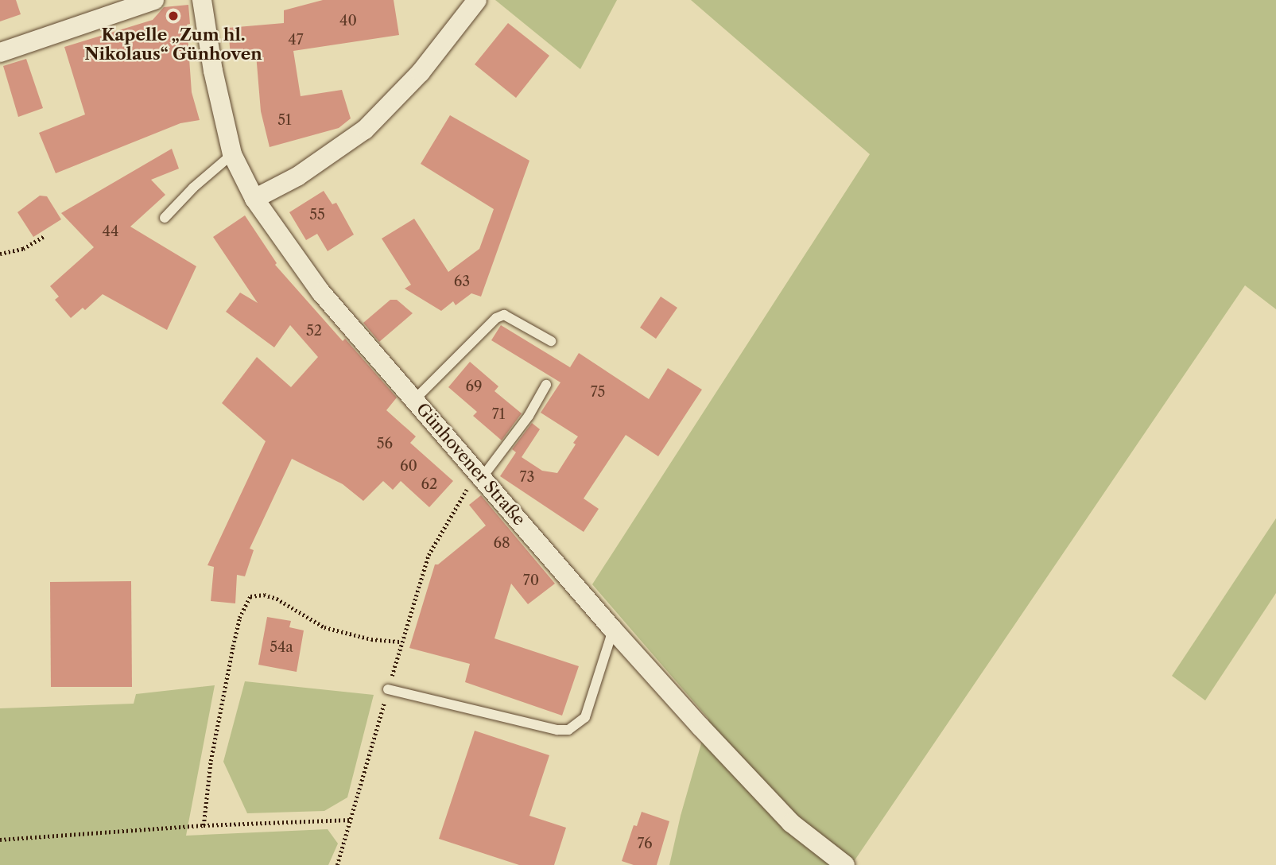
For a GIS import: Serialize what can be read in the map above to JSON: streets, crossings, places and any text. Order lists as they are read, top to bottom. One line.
{"streets":{"street":["Günhovener Straße"]},"places":["Kapelle „Zum hl. Nikolaus“ Günhoven"],"house_numbers":["40","47","51","55","44","63","52","69","75","71","56","60","73","62","68","70","54a","76"]}
